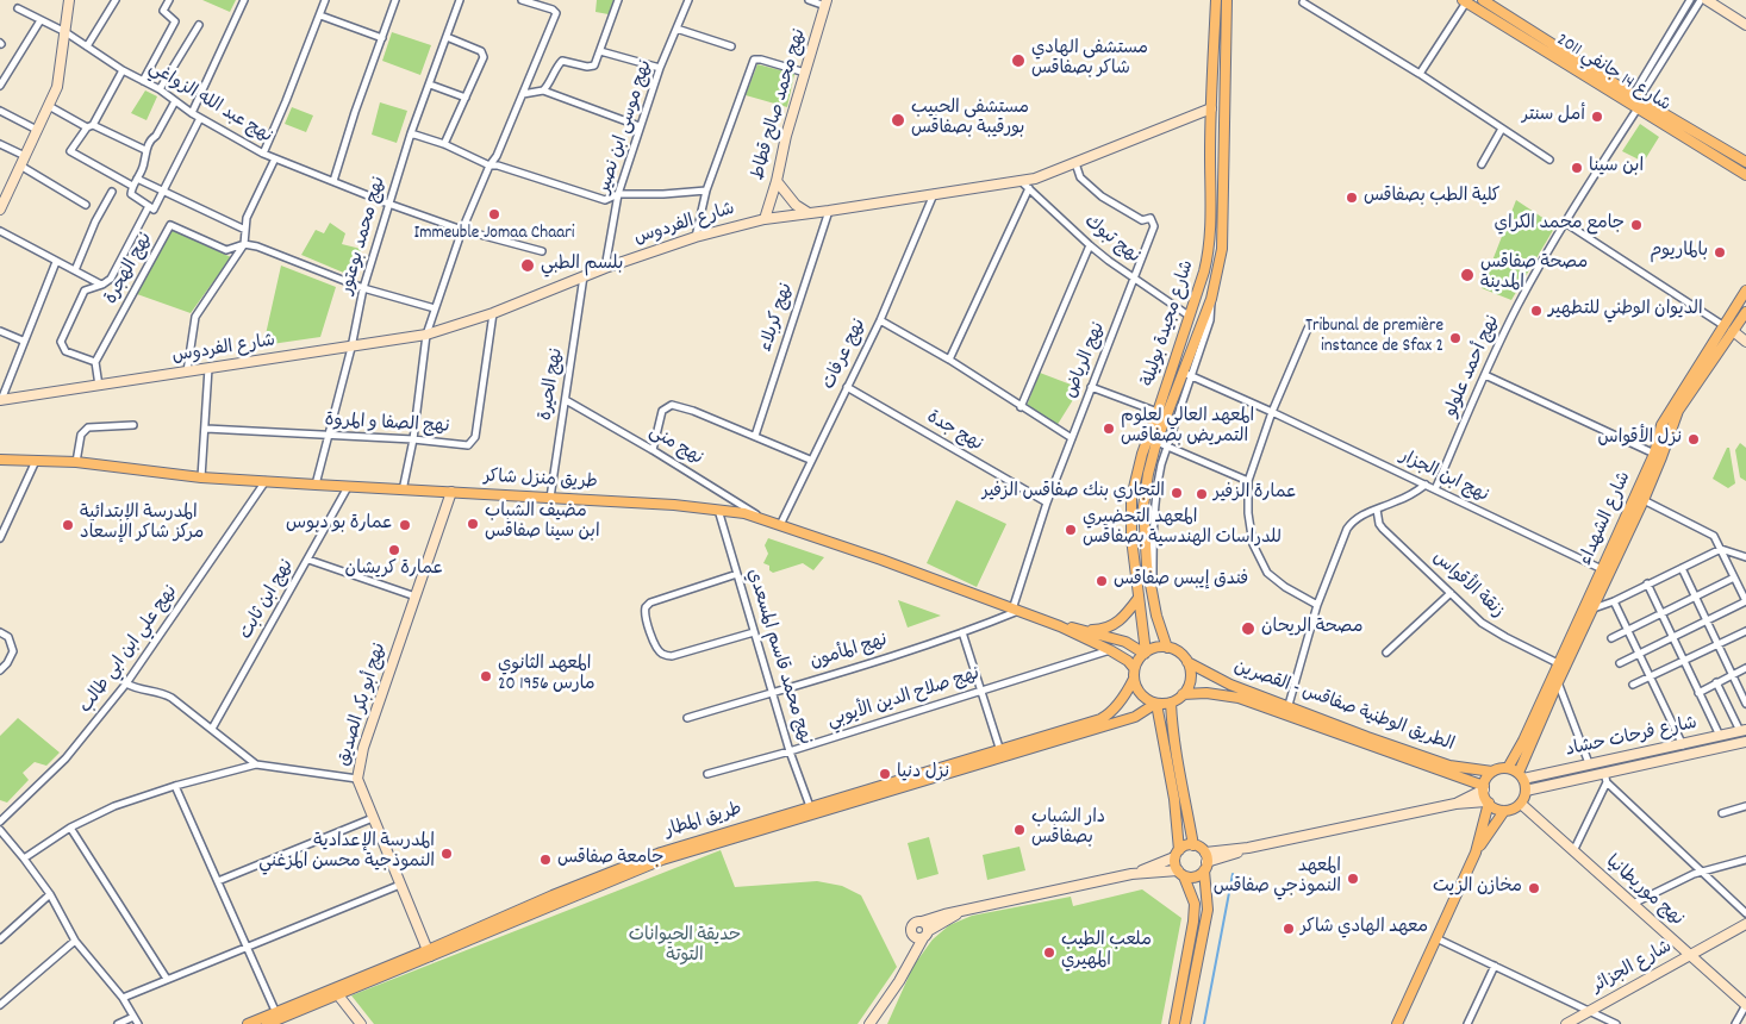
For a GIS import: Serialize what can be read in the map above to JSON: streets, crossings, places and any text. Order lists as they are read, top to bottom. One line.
{"streets":{"main road":["شارع 14 جانفي 2011","شارع مجيدة بوليلة","طريق منزل شاكر","شارع الشهداء","الطريق الوطنية صفاقس - القصرين","طريق المطار"],"street":["نهج عبد الله الزواغي","نهج محمد صالح قطاط","نهج موسى ابن نصير","شارع الفردوس","نهج محمد بوعتور","نهج تبوك","نهج الهجرة","نهج كربلاء","نهج عرفات","نهج الرياض","نهج أحمد علولو","نهج الحيرة","نهج الصفا و المروة","نهج جدة","نهج منى","نهج ابن الجزار","زنقة الأقواس","نهج ابن ثابت","نهج علي ابن ابي طالب","نهج المأمون","نهج محمد قاسم المسعدي","نهج صلاح الدين الأيوبي","نهج أبو بكر الصديق","شارع فرحات حشاد","نهج موريطانيا","شارع الجزائر"]},"crossings":[["شارع 14 جانفي 2011","نهج أحمد علولو"],["نهج عبد الله الزواغي","نهج محمد بوعتور"],["نهج محمد صالح قطاط","شارع الفردوس"],["نهج موسى ابن نصير","شارع الفردوس"],["شارع الفردوس","نهج محمد بوعتور"],["شارع الفردوس","نهج تبوك"],["شارع الفردوس","نهج كربلاء"],["شارع الفردوس","شارع مجيدة بوليلة"],["شارع الفردوس","نهج عرفات"],["شارع الفردوس","نهج الرياض"],["شارع الفردوس","نهج الحيرة"],["شارع الفردوس","نهج الصفا و المروة"],["نهج محمد بوعتور","نهج الهجرة"],["نهج محمد بوعتور","نهج الصفا و المروة"],["نهج محمد بوعتور","طريق منزل شاكر"],["نهج تبوك","شارع مجيدة بوليلة"],["نهج تبوك","نهج الرياض"],["شارع مجيدة بوليلة","نهج ابن الجزار"],["شارع مجيدة بوليلة","طريق منزل شاكر"],["شارع مجيدة بوليلة","الطريق الوطنية صفاقس - القصرين"],["شارع مجيدة بوليلة","طريق المطار"],["نهج عرفات","نهج جدة"],["نهج عرفات","طريق منزل شاكر"],["نهج الرياض","نهج جدة"],["نهج الرياض","طريق منزل شاكر"],["نهج الرياض","نهج المأمون"],["نهج أحمد علولو","نهج ابن الجزار"],["نهج الحيرة","نهج منى"],["نهج الحيرة","طريق منزل شاكر"],["نهج منى","طريق منزل شاكر"],["نهج ابن الجزار","شارع الشهداء"],["طريق منزل شاكر","نهج ابن ثابت"],["طريق منزل شاكر","نهج علي ابن ابي طالب"],["طريق منزل شاكر","نهج المأمون"],["طريق منزل شاكر","نهج محمد قاسم المسعدي"],["طريق منزل شاكر","نهج صلاح الدين الأيوبي"],["طريق منزل شاكر","نهج أبو بكر الصديق"],["طريق منزل شاكر","الطريق الوطنية صفاقس - القصرين"],["طريق منزل شاكر","طريق المطار"],["شارع الشهداء","زنقة الأقواس"],["شارع الشهداء","الطريق الوطنية صفاقس - القصرين"],["شارع الشهداء","شارع فرحات حشاد"],["شارع الشهداء","نهج موريطانيا"],["نهج المأمون","نهج محمد قاسم المسعدي"],["نهج محمد قاسم المسعدي","نهج صلاح الدين الأيوبي"],["نهج محمد قاسم المسعدي","طريق المطار"],["نهج أبو بكر الصديق","طريق المطار"],["الطريق الوطنية صفاقس - القصرين","شارع فرحات حشاد"],["الطريق الوطنية صفاقس - القصرين","طريق المطار"],["الطريق الوطنية صفاقس - القصرين","نهج موريطانيا"],["شارع فرحات حشاد","نهج موريطانيا"],["نهج موريطانيا","شارع الجزائر"]],"parks":["حديقة الحيوانات التوتة"],"places":["مستشفى الهادي شاكر بصفاقس","أمل سنتر","مستشفى الحبيب بورقيبة بصفاقس","ابن سينا","كلية الطب بصفاقس","Immeuble Jomaa Chaari","جامع محمد الكراي","بالماريوم","بلسم الطبي","مصحة صفاقس المدينة","الديوان الوطني للتطهير","Tribunal de première instance de Sfax 2","المعهد العالي لعلوم التمريض بصفاقس","نزل الأقواس","التجاري بنك صفاقس الزفير","عمارة الزفير","مضيف الشباب ابن سينا صفاقس","المدرسة الإبتدائية مركز شاكر الإسعاد","عمارة بو دبوس","المعهد التحضيري للدراسات الهندسية بصفاقس","عمارة كريشان","فندق إيبس صفاقس","مصحة الريحان","المعهد الثانوي 20 مارس 1956","نزل دنيا","دار الشباب بصفاقس","المدرسة الإعدادية النموذجية محسن المزغني","جامعة صفاقس","المعهد النموذجي صفاقس","مخازن الزيت","معهد الهادي شاكر","ملعب الطيب المهيري"]}
